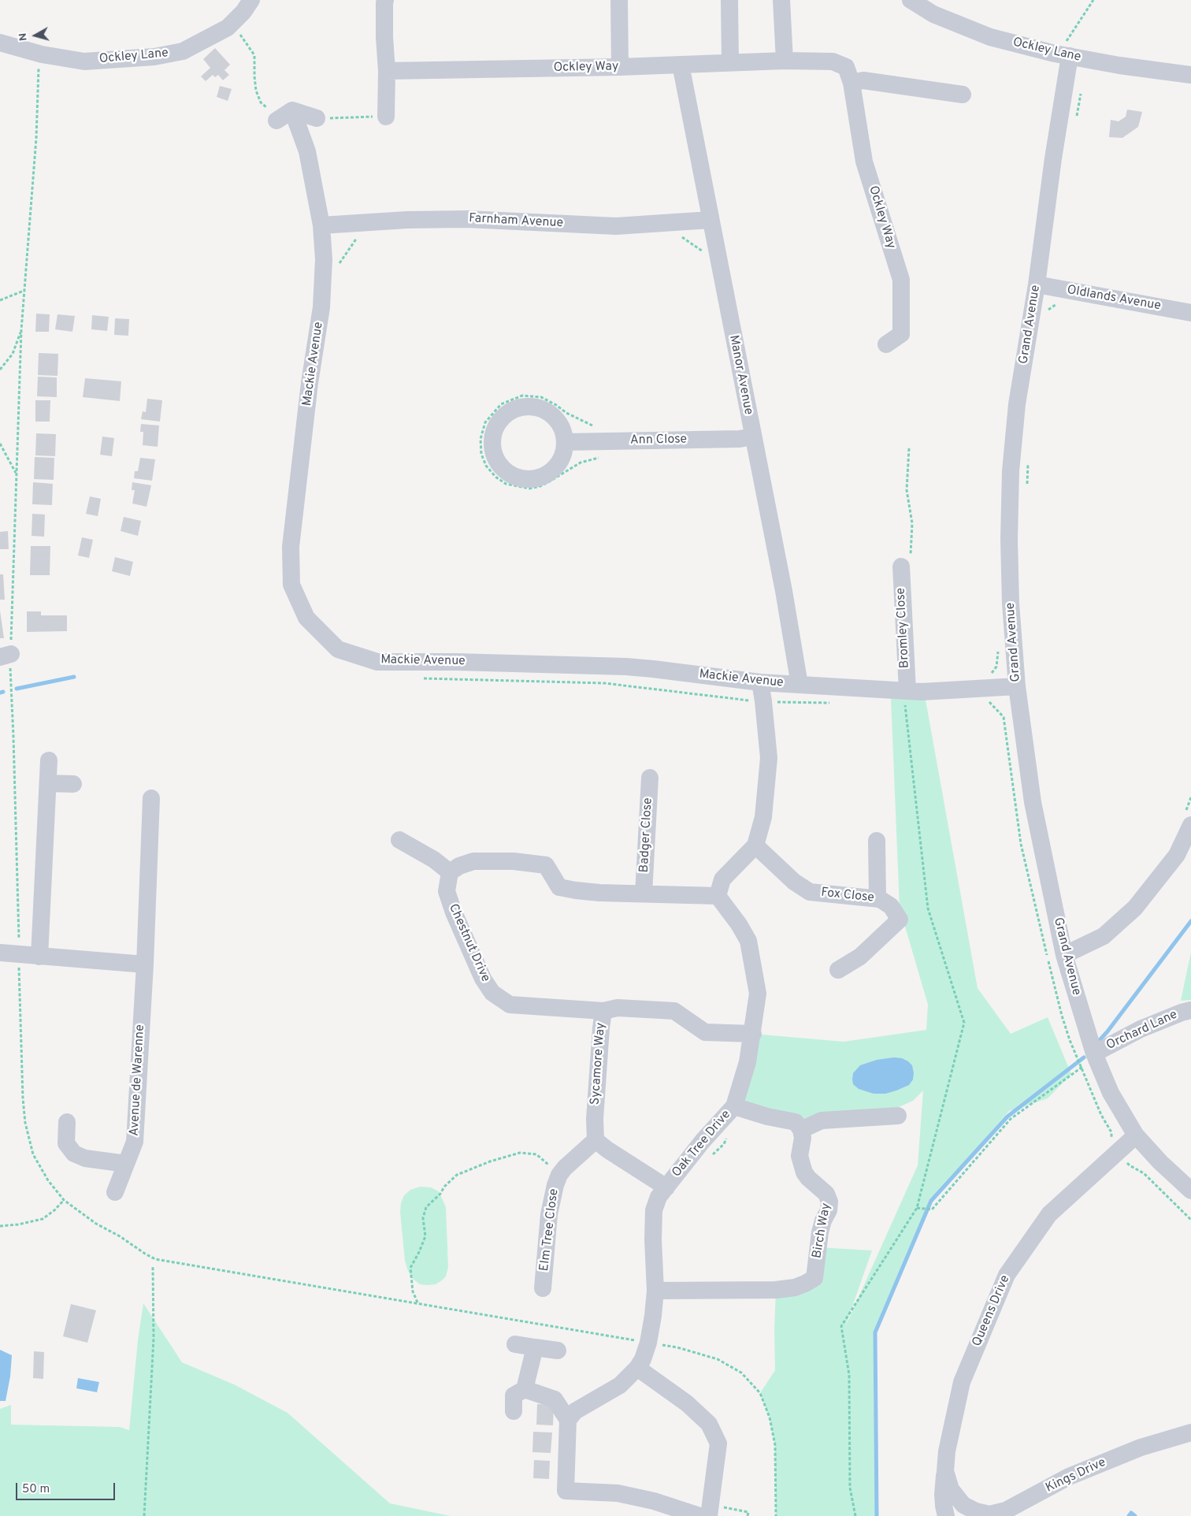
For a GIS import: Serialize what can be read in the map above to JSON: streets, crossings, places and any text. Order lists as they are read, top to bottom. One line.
{"streets":{"street":["Ockley Lane","Ockley Way","Farnham Avenue","Oldlands Avenue","Grand Avenue","Mackie Avenue","Manor Avenue","Ann Close","Bromley Close","Badger Close","Fox Close","Chestnut Drive","Orchard Lane","Sycamore Way","Avenue de Warenne","Oak Tree Drive","Elm Tree Close","Birch Way","Queens Drive","Kings Drive"]},"crossings":[["Ockley Lane","Grand Avenue"],["Ockley Way","Manor Avenue"],["Farnham Avenue","Mackie Avenue"],["Farnham Avenue","Manor Avenue"],["Oldlands Avenue","Grand Avenue"],["Grand Avenue","Mackie Avenue"],["Grand Avenue","Orchard Lane"],["Grand Avenue","Queens Drive"],["Mackie Avenue","Manor Avenue"],["Mackie Avenue","Bromley Close"],["Manor Avenue","Ann Close"],["Chestnut Drive","Sycamore Way"],["Sycamore Way","Oak Tree Drive"],["Sycamore Way","Elm Tree Close"],["Oak Tree Drive","Birch Way"],["Queens Drive","Kings Drive"]],"scale_bar":"50 m","north":"left"}
